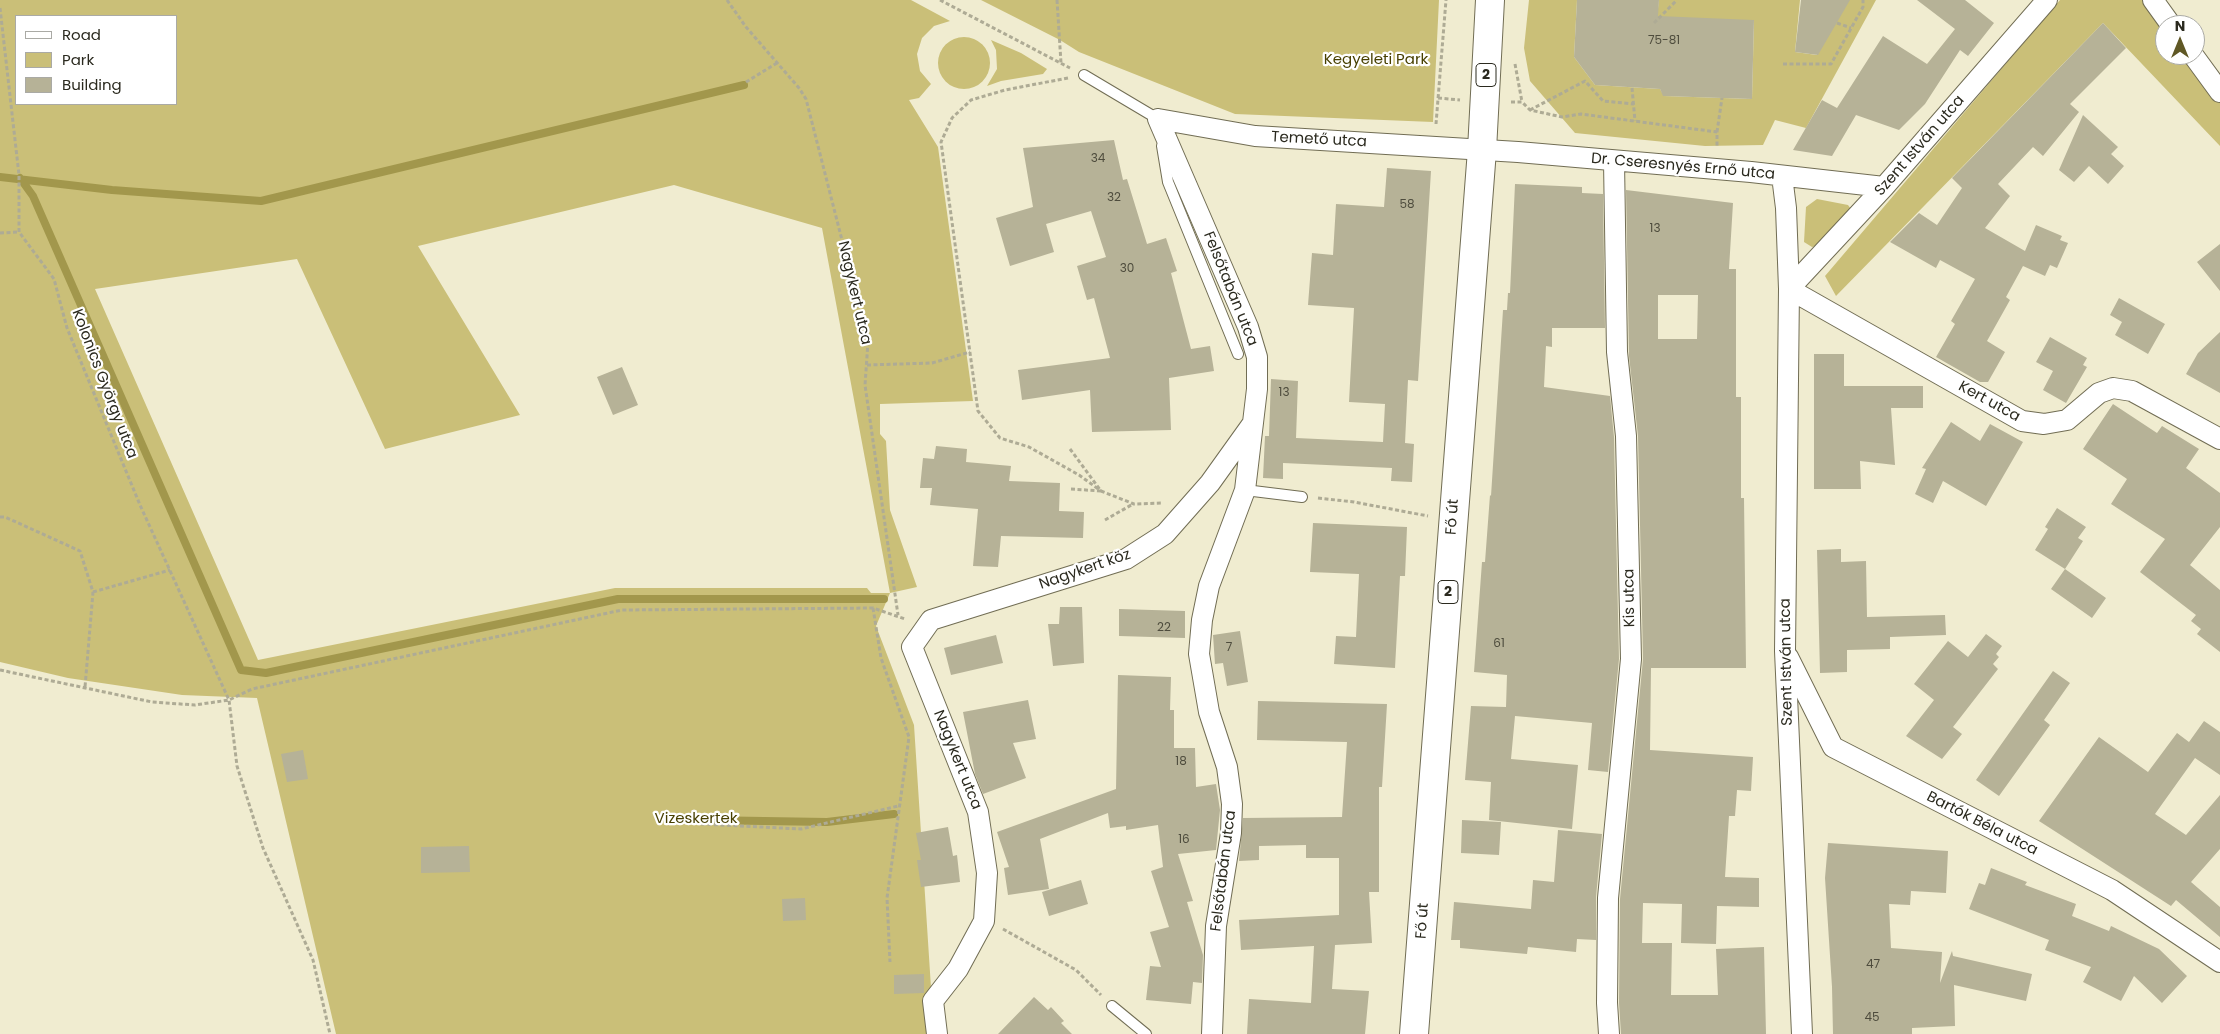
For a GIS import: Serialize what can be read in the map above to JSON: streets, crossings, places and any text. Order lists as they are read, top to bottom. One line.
{"streets":{"main road":["2","Fő út"],"street":["Temető utca","Szent István utca","Dr. Cseresnyés Ernő utca","Felsőtabán utca","Nagykert utca","Kert utca","Nagykert köz","Kis utca","Bartók Béla utca"],"path":["Kolonics György utca"]},"crossings":[["Temető utca","Dr. Cseresnyés Ernő utca"],["Temető utca","Felsőtabán utca"],["Temető utca","Fő út"],["Szent István utca","Dr. Cseresnyés Ernő utca"],["Szent István utca","Kert utca"],["Szent István utca","Bartók Béla utca"],["Dr. Cseresnyés Ernő utca","Fő út"],["Dr. Cseresnyés Ernő utca","Kis utca"],["Felsőtabán utca","Nagykert köz"],["Nagykert utca","Nagykert köz"]],"parks":["Kegyeleti Park","Vizeskertek"],"house_numbers":["75-81","34","32","58","13","30","13","22","61","7","18","16","47","45"],"legend":["Road","Park","Building"],"north":"top"}
